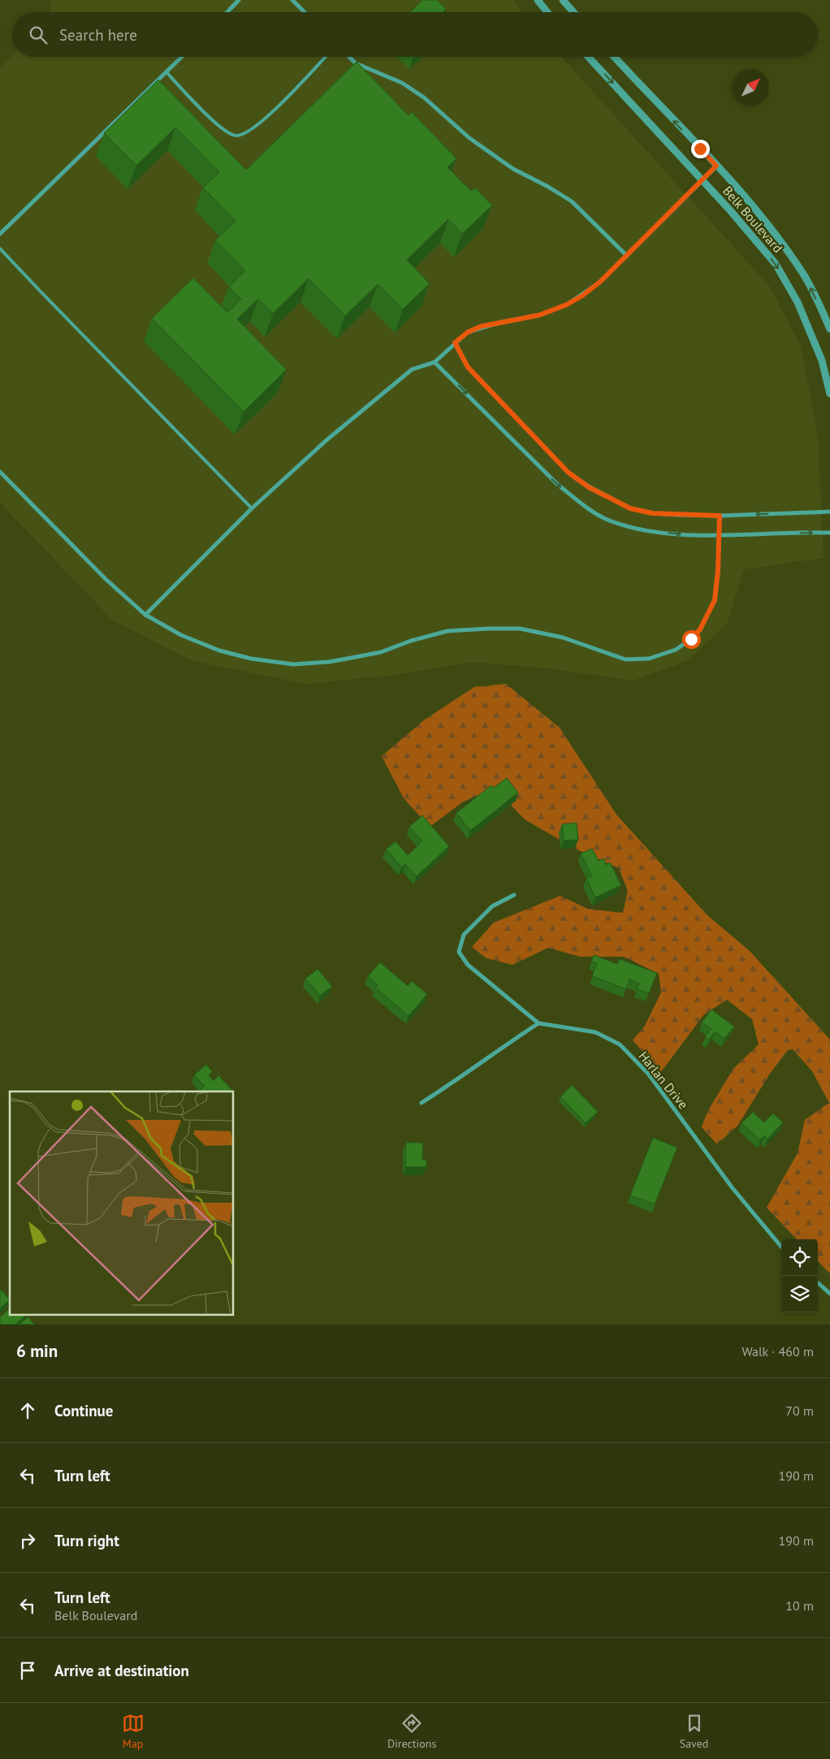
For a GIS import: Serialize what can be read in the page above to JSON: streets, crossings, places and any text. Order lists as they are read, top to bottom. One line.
{"streets":{"street":["Belk Boulevard","Harlan Drive"]},"north":"top right","page":{"search":"Search here","heading":["6 min","Walk · 460 m"],"list":[["Continue","70 m"],["Turn left","190 m"],["Turn right","190 m"],["Turn left","Belk Boulevard","10 m"],"Arrive at destination"],"nav":["Map","Directions","Saved"]}}
